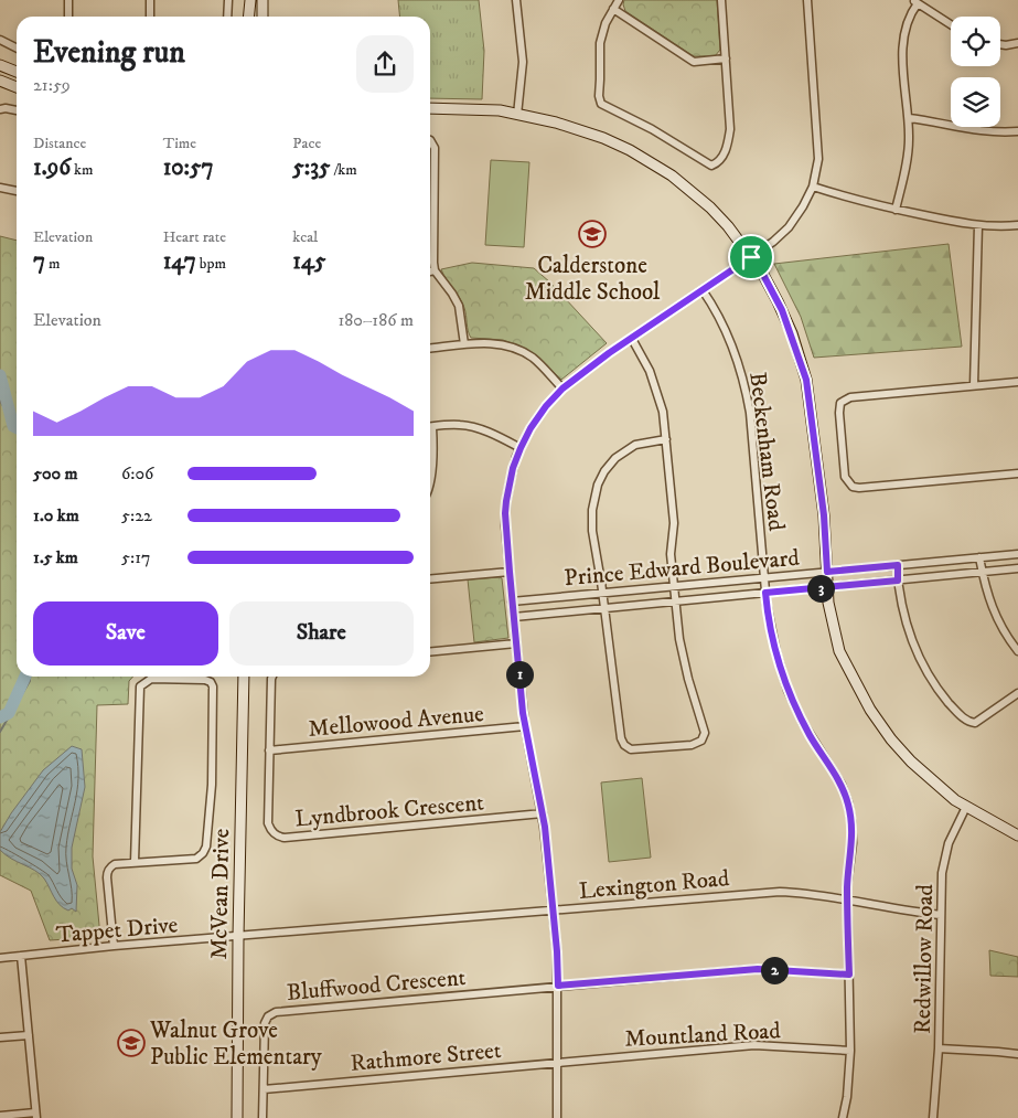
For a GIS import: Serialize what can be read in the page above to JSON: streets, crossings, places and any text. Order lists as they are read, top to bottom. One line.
{"streets":{"main road":["McVean Drive"],"street":["Beckenham Road","Prince Edward Boulevard","Mellowood Avenue","Lyndbrook Crescent","Lexington Road","Tappet Drive","Redwillow Road","Bluffwood Crescent","Mountland Road","Rathmore Street"]},"crossings":[["Beckenham Road","Prince Edward Boulevard"],["Beckenham Road","Lexington Road"],["Beckenham Road","Bluffwood Crescent"],["Beckenham Road","Mountland Road"],["Mellowood Avenue","Lyndbrook Crescent"],["Lexington Road","McVean Drive"],["Lexington Road","Tappet Drive"],["Lexington Road","Redwillow Road"],["McVean Drive","Tappet Drive"],["Bluffwood Crescent","Rathmore Street"],["Mountland Road","Rathmore Street"]],"places":{"school or university":["Calderstone Middle School","Walnut Grove Public Elementary"]},"page":{"heading":["Evening run","21:59"],"stats":[["Distance","1.96 km"],["Time","10:57"],["Pace","5:35 /km"],["Elevation","7 m"],["Heart rate","147 bpm"],["kcal","145"]],"chart":["Elevation","180–186 m"],"list":[{"name":"500 m","note":"6:06"},{"name":"1.0 km","note":"5:22"},{"name":"1.5 km","note":"5:17"}],"pins":["3","1","2"],"buttons":["Save","Share"]}}
